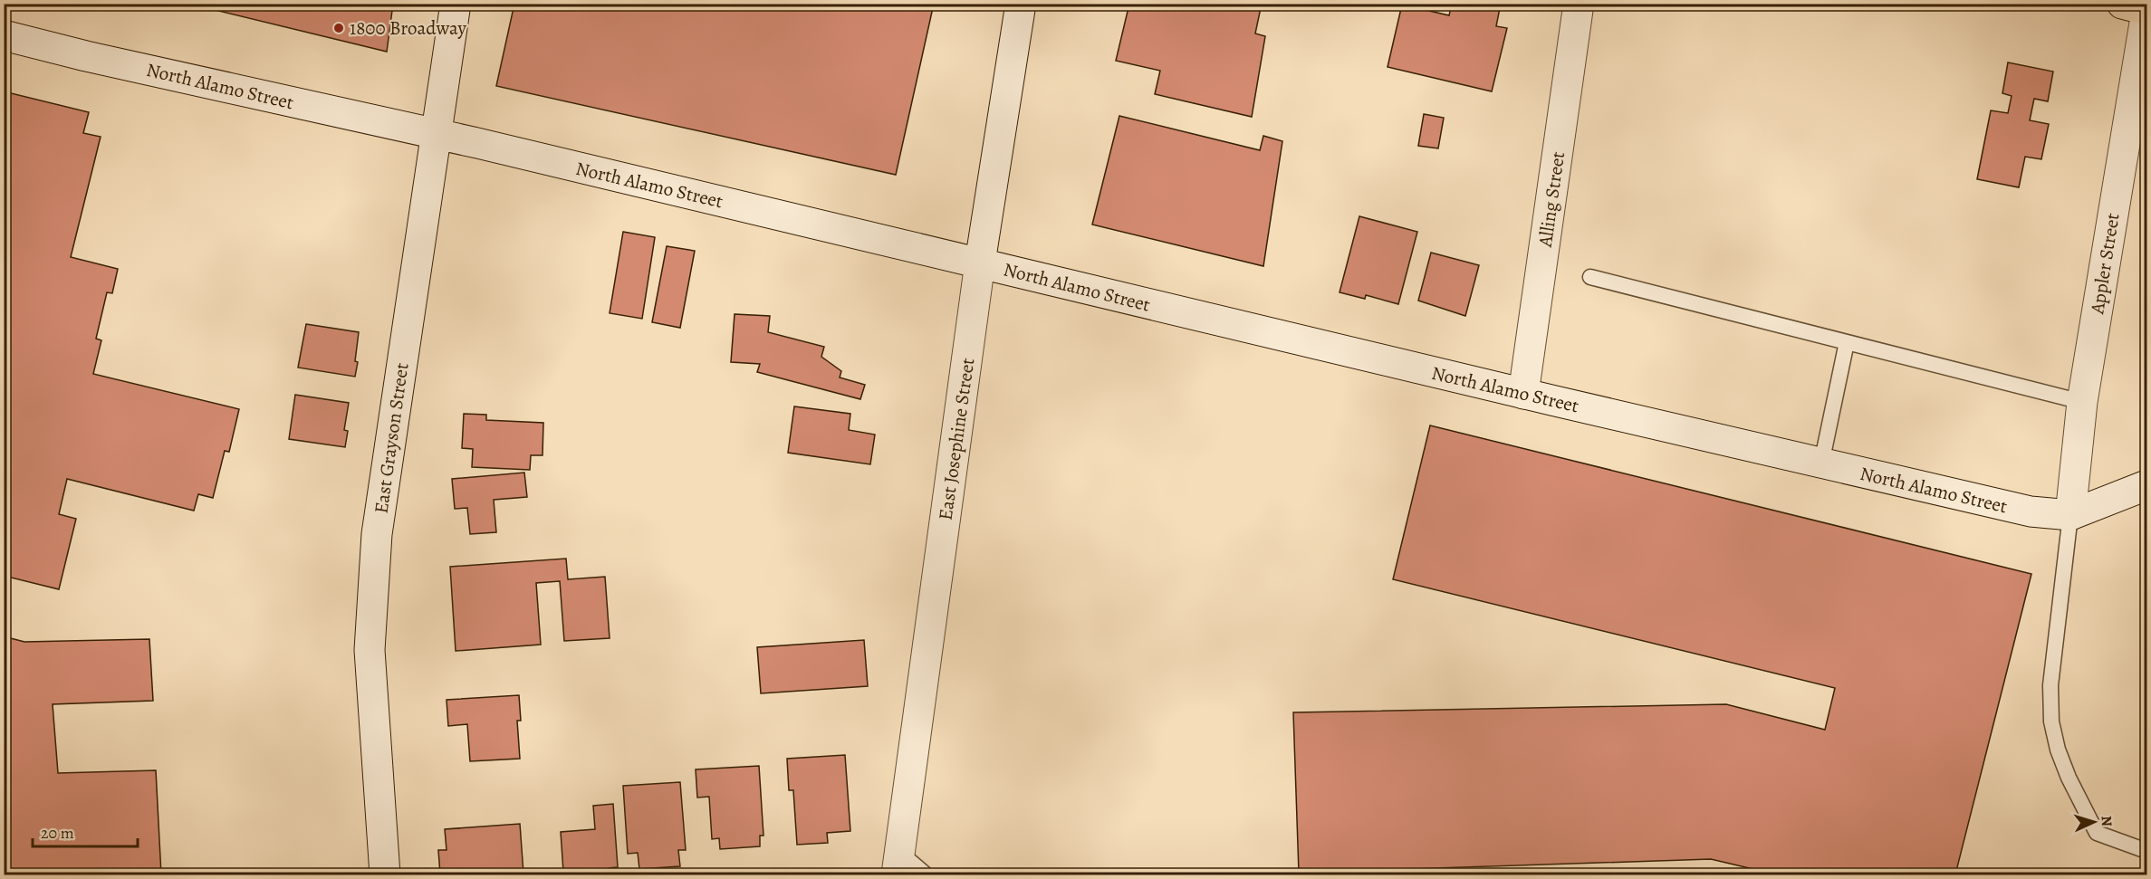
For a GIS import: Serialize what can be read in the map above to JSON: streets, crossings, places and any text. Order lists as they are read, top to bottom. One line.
{"streets":{"street":["North Alamo Street","Alling Street","Appler Street","East Grayson Street","East Josephine Street"]},"crossings":[["North Alamo Street","Alling Street"],["North Alamo Street","Appler Street"],["North Alamo Street","East Grayson Street"],["North Alamo Street","East Josephine Street"]],"places":["1800 Broadway"],"scale_bar":"20 m","north":"right"}
